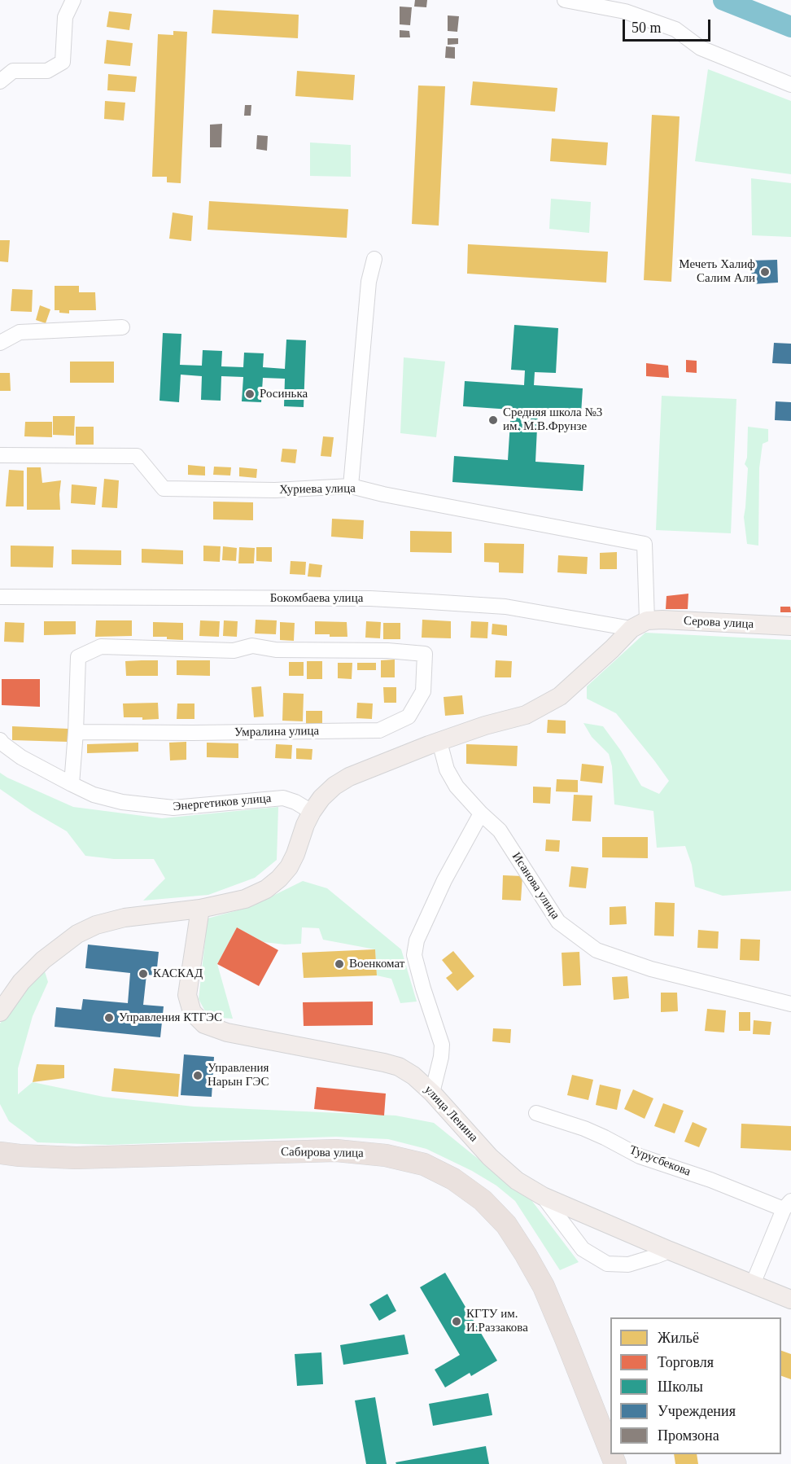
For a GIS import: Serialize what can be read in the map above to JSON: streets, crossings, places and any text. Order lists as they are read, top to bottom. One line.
{"streets":{"highway":["Сабирова улица"],"main road":["Серова улица","улица Ленина"],"street":["Хуриева улица","Бокомбаева улица","Умралина улица","Энергетиков улица","Исанова улица","Турусбекова"]},"crossings":[["Хуриева улица","Бокомбаева улица"],["Хуриева улица","Серова улица"],["Бокомбаева улица","Серова улица"]],"places":["Мечеть Халиф Салим Али","Росинька","Средняя школа №3 им. М.В.Фрунзе","Военкомат","КАСКАД","Управления КТГЭС","Управления Нарын ГЭС","КГТУ им. И.Раззакова"],"legend":["Жильё","Торговля","Школы","Учреждения","Промзона"],"scale_bar":"50 m"}
